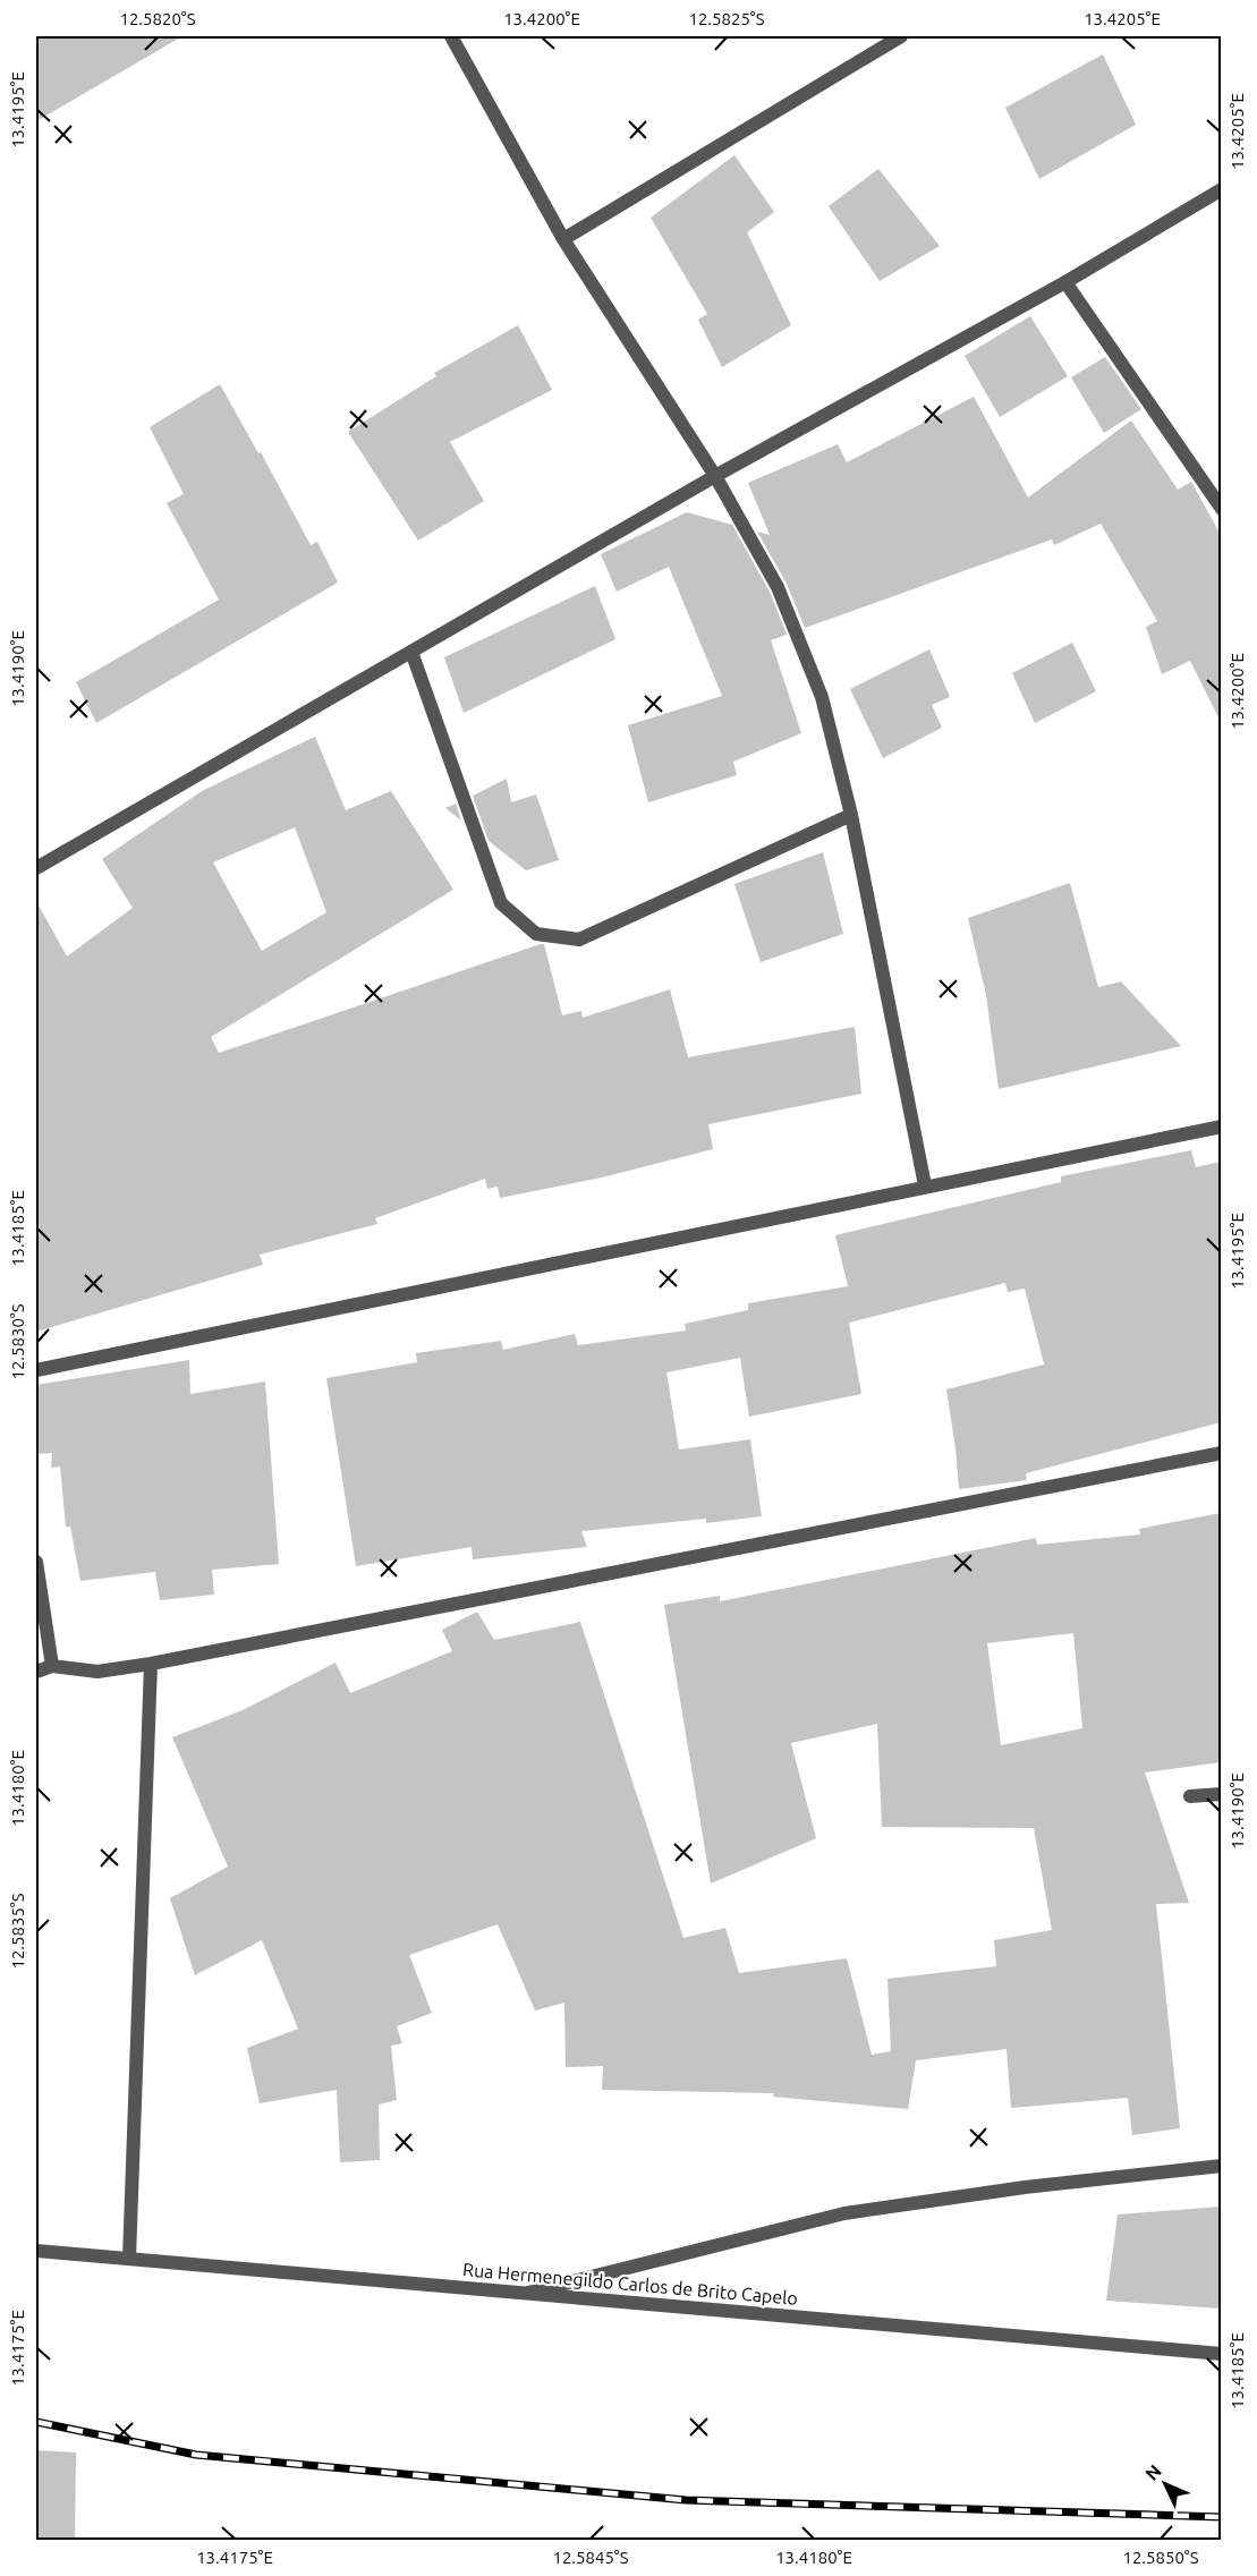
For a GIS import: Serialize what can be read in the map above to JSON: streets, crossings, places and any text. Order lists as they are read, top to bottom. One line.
{"streets":{"street":["Rua Hermenegildo Carlos de Brito Capelo"]},"north":"top left","coordinates":["12.5820°S","13.4200°E","12.5825°S","13.4205°E","13.4195°E","13.4190°E","13.4185°E","12.5830°S","13.4180°E","12.5835°S","13.4175°E","12.5845°S","12.5850°S"]}
